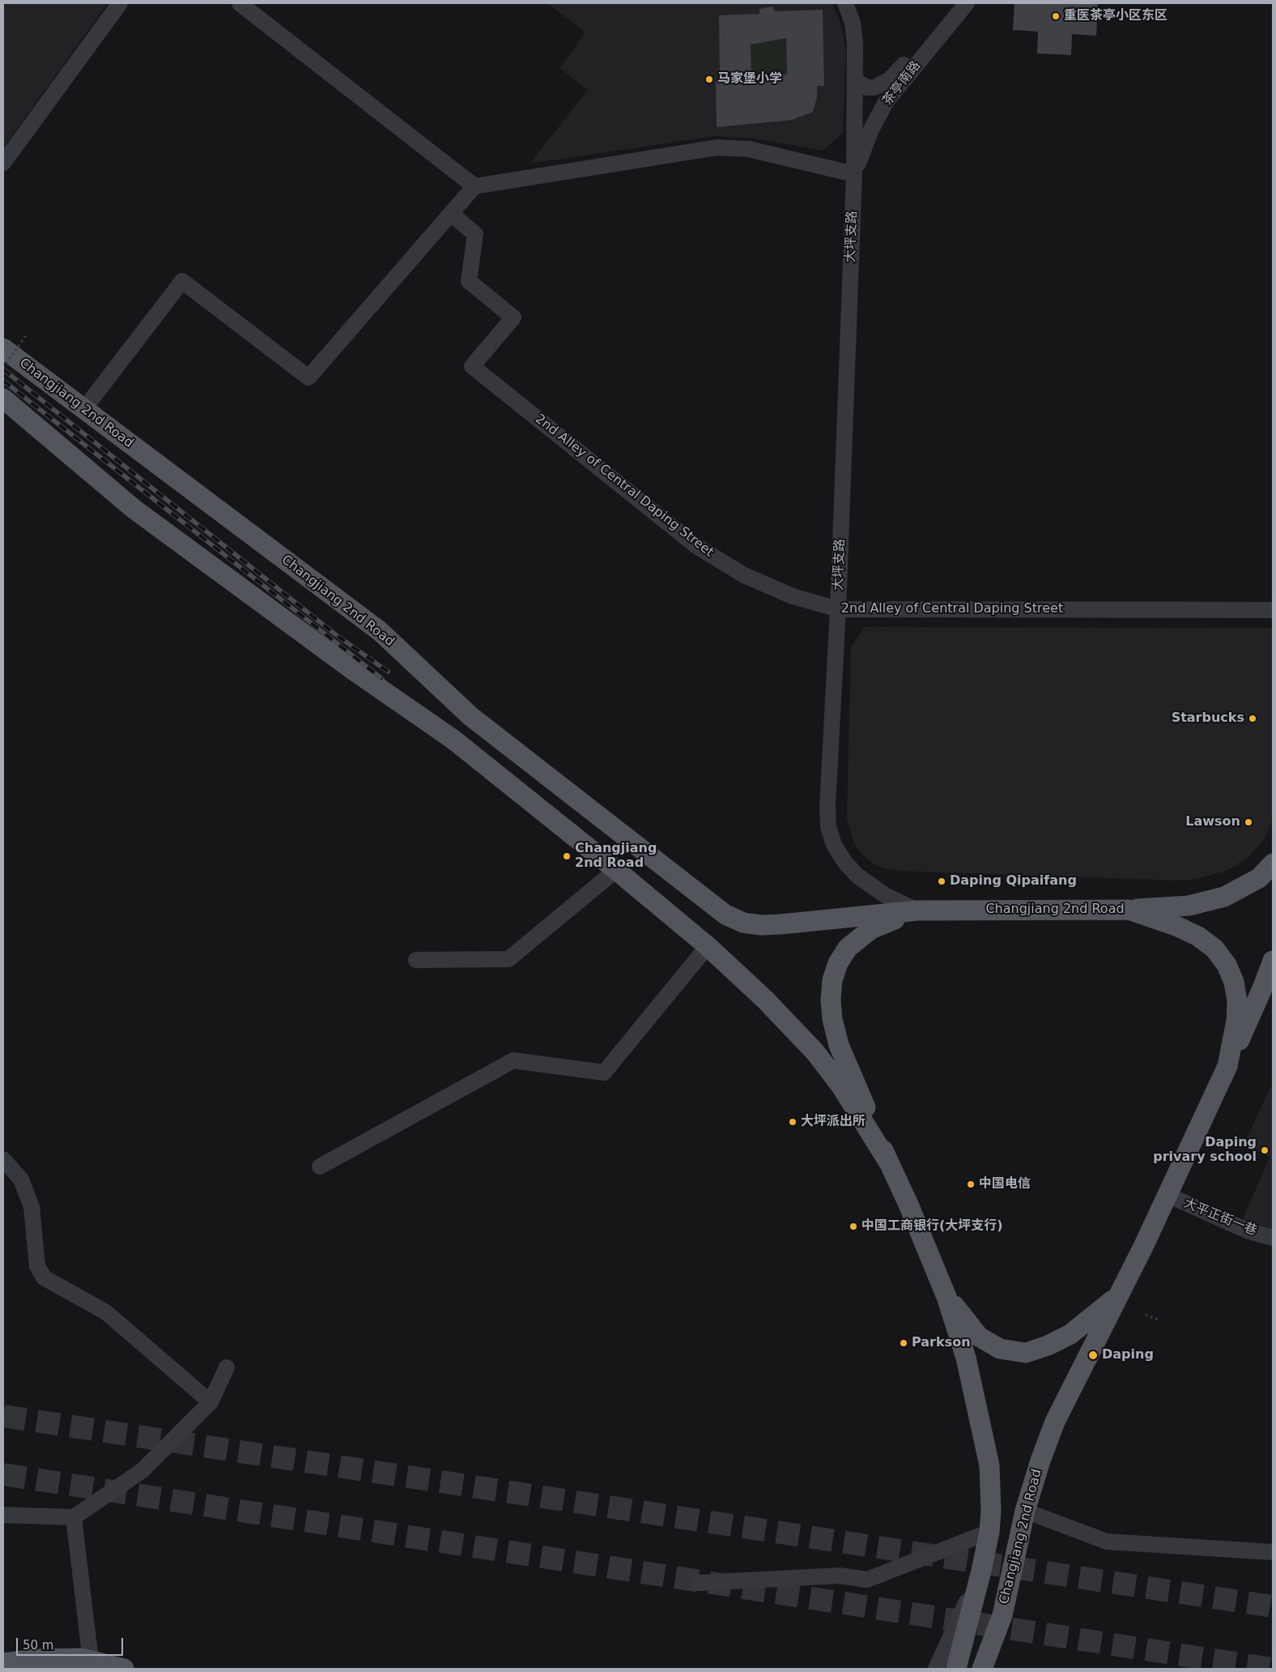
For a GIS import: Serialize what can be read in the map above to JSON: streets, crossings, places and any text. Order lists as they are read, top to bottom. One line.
{"streets":{"main road":["Changjiang 2nd Road"],"street":["茶亭南路","大坪支路","2nd Alley of Central Daping Street","大平正街一巷"]},"crossings":[["茶亭南路","大坪支路"],["大坪支路","Changjiang 2nd Road"],["大坪支路","2nd Alley of Central Daping Street"],["Changjiang 2nd Road","大平正街一巷"]],"places":["重医茶亭小区东区","马家堡小学","Starbucks","Lawson","Changjiang 2nd Road","Daping Qipaifang","大坪派出所","Daping privary school","中国电信","中国工商银行(大坪支行)","Parkson","Daping"],"scale_bar":"50 m"}
